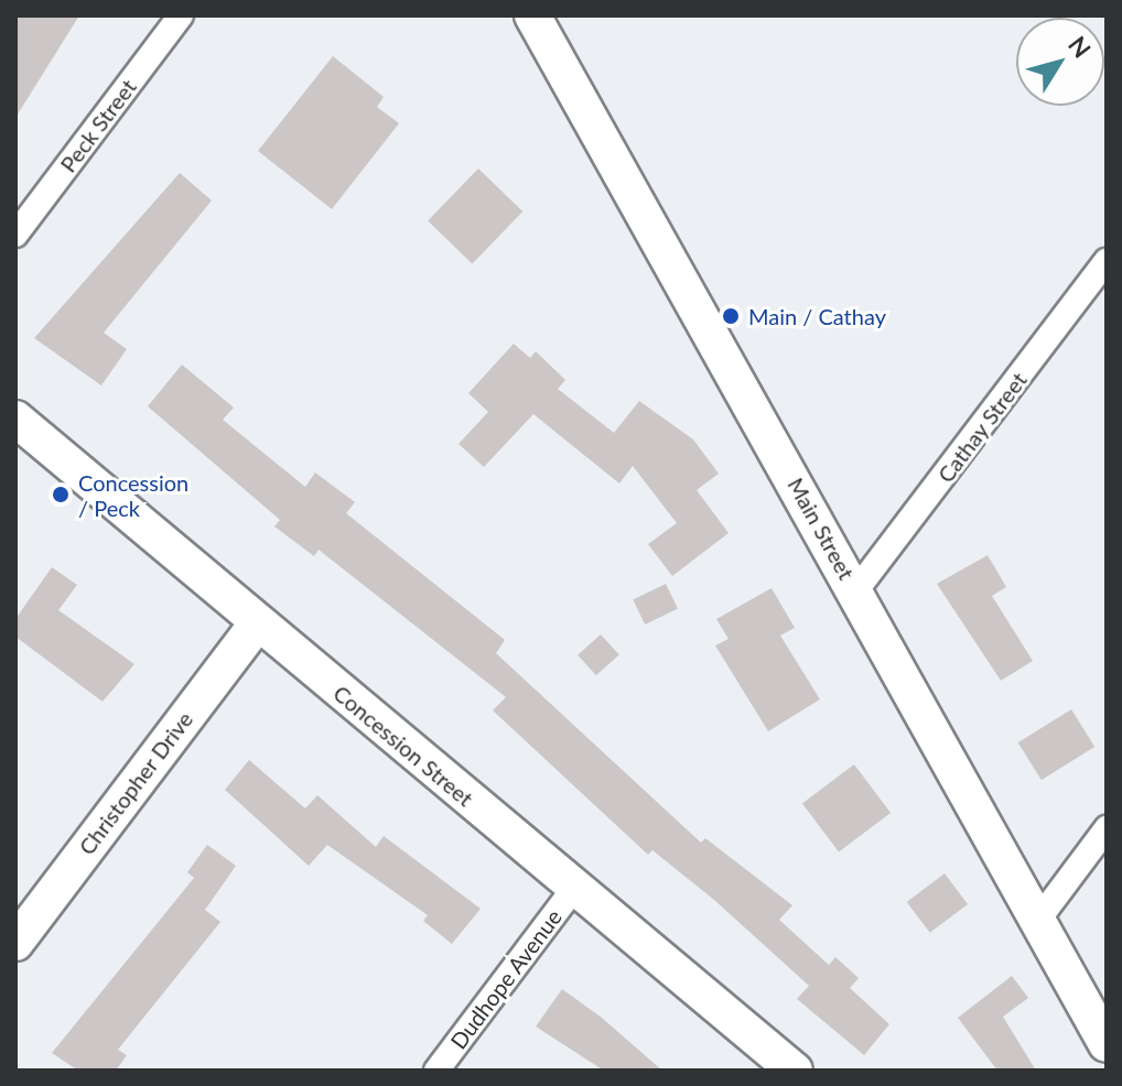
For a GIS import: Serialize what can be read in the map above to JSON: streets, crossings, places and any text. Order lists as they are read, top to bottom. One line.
{"streets":{"main road":["Main Street","Concession Street","Christopher Drive"],"street":["Peck Street","Cathay Street","Dudhope Avenue"]},"crossings":[["Cathay Street","Main Street"],["Concession Street","Christopher Drive"],["Concession Street","Dudhope Avenue"]],"places":["Main / Cathay","Concession / Peck"],"north":"top right"}
